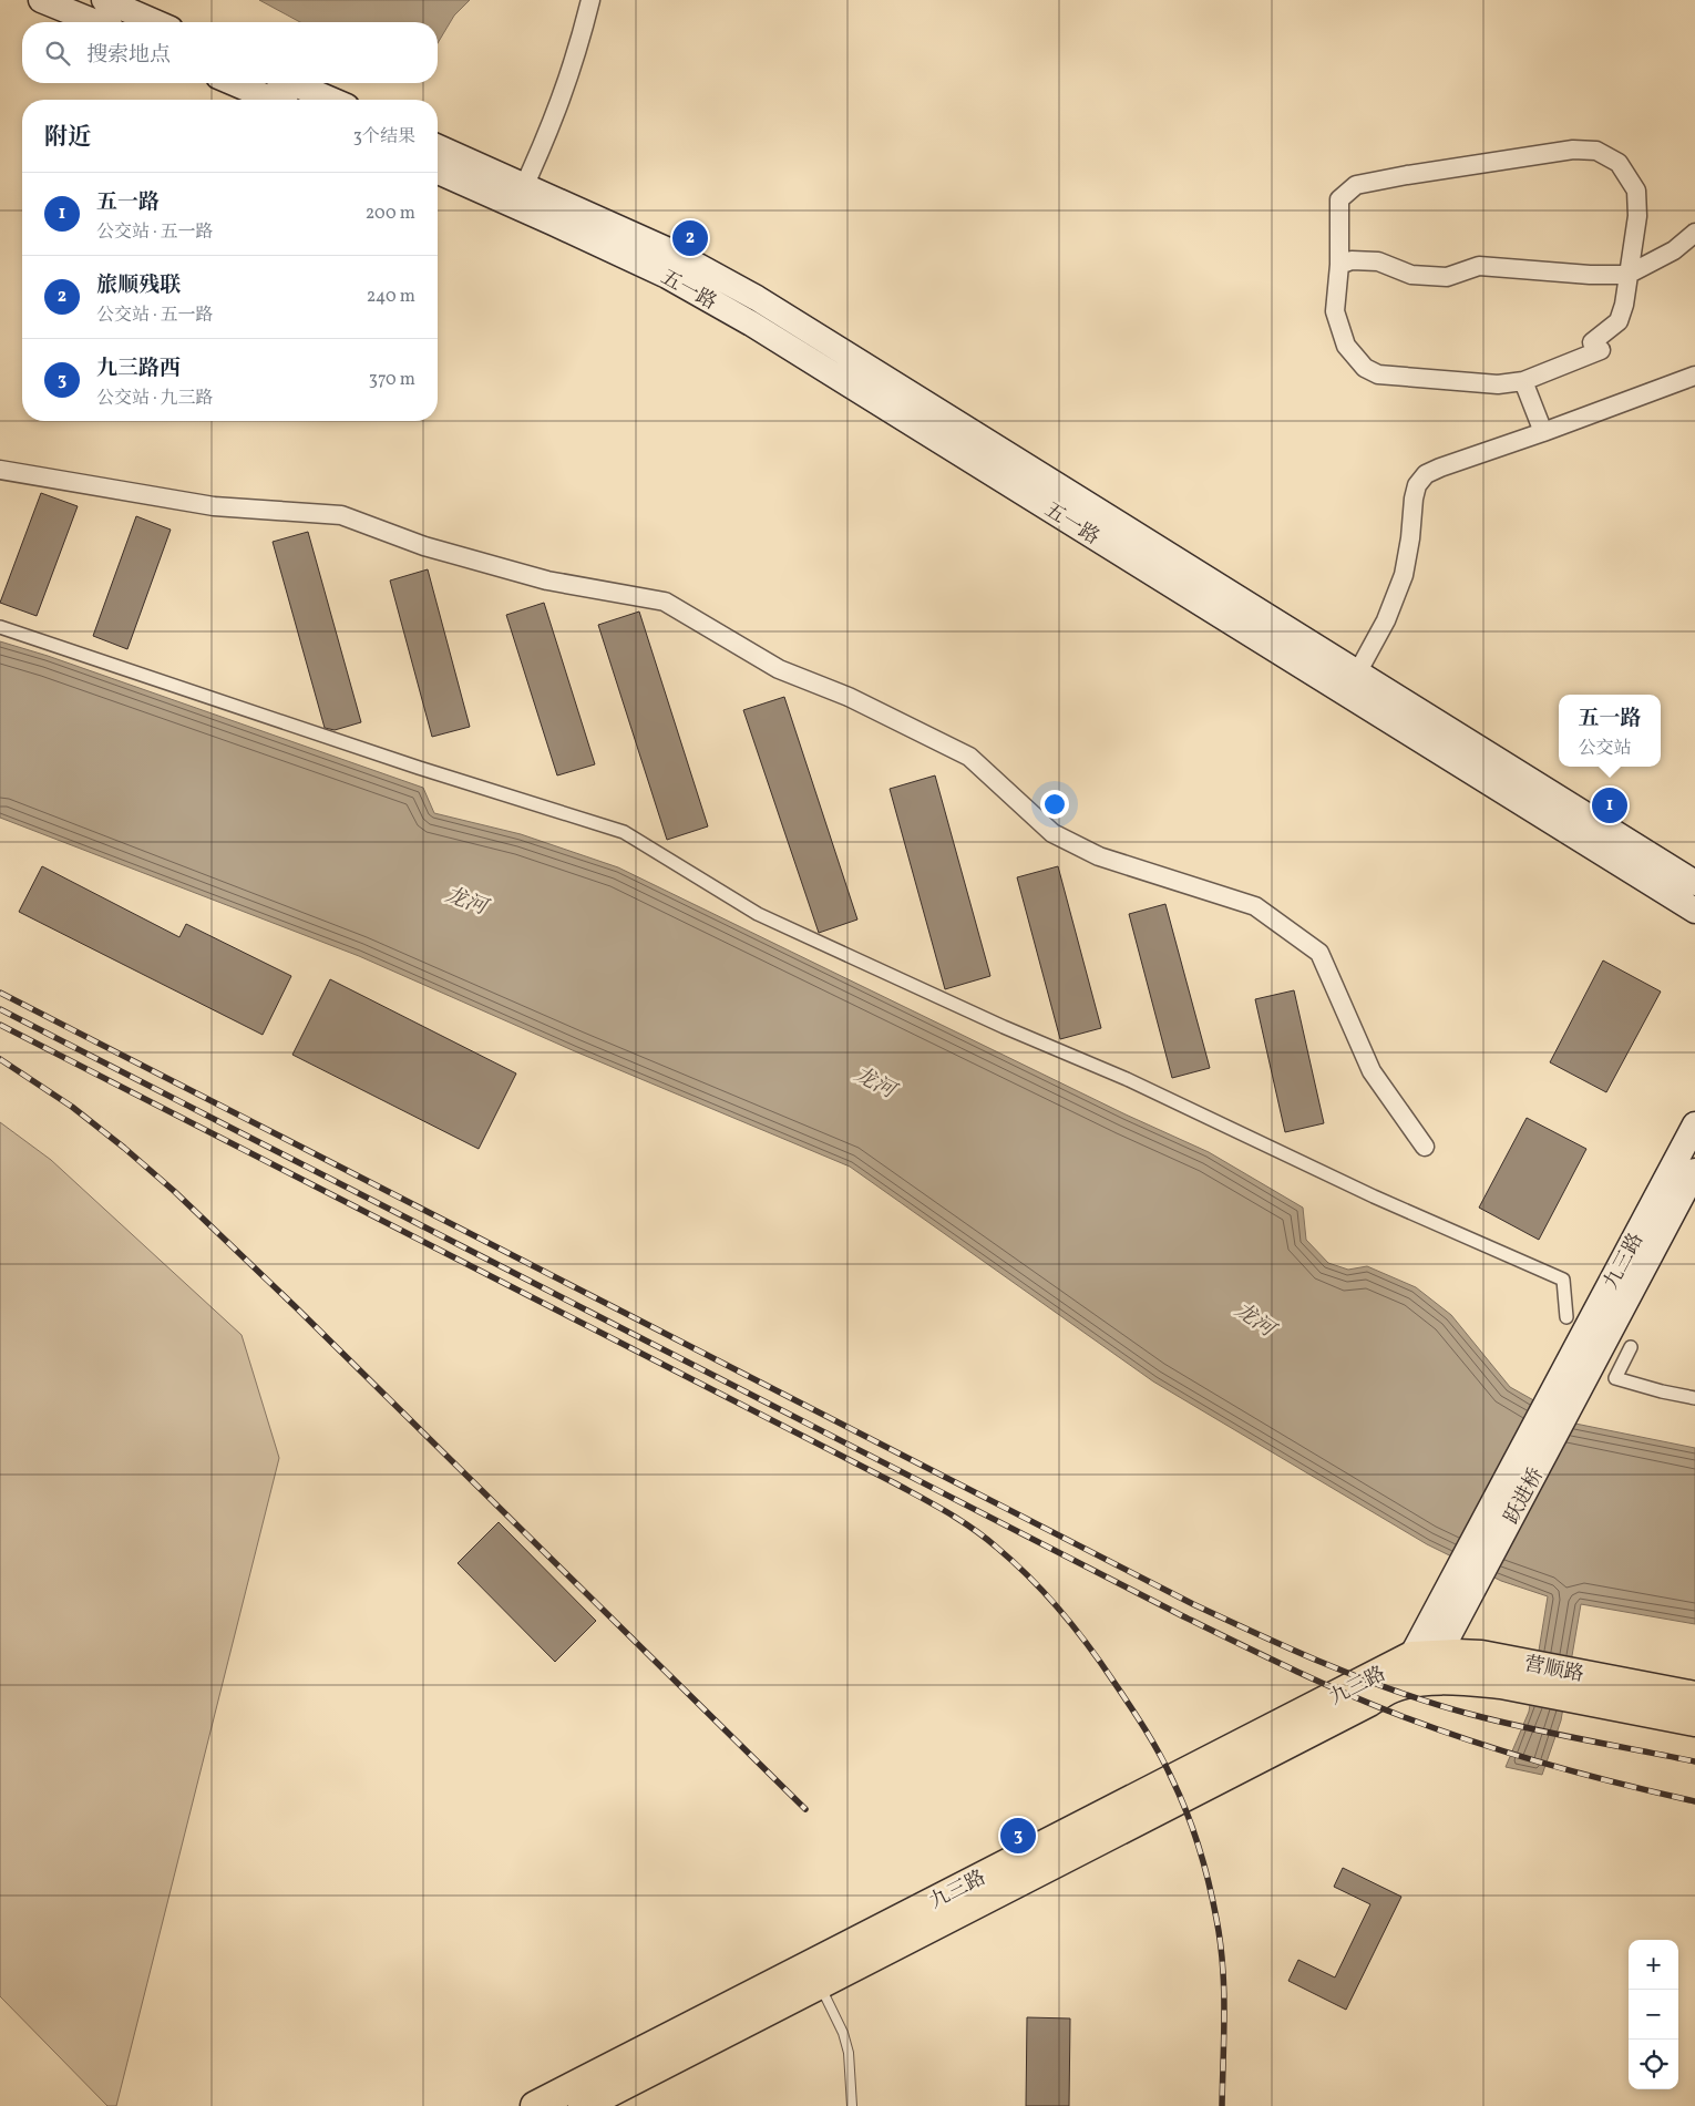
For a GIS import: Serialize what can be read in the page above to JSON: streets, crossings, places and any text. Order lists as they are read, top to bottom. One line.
{"streets":{"highway":["九三路","营顺路"],"main road":["五一路","跃进桥"]},"crossings":[["九三路","跃进桥"],["九三路","营顺路"],["跃进桥","营顺路"]],"water":["龙河"],"page":{"search":"搜索地点","heading":["附近","3个结果"],"list":[{"mark":"1","name":"五一路","note":"公交站 · 五一路","value":"200 m"},{"mark":"2","name":"旅顺残联","note":"公交站 · 五一路","value":"240 m"},{"mark":"3","name":"九三路西","note":"公交站 · 九三路","value":"370 m"}],"pins":["2","1","3"],"popup":["五一路","公交站"],"map_buttons":["+","−"]}}
